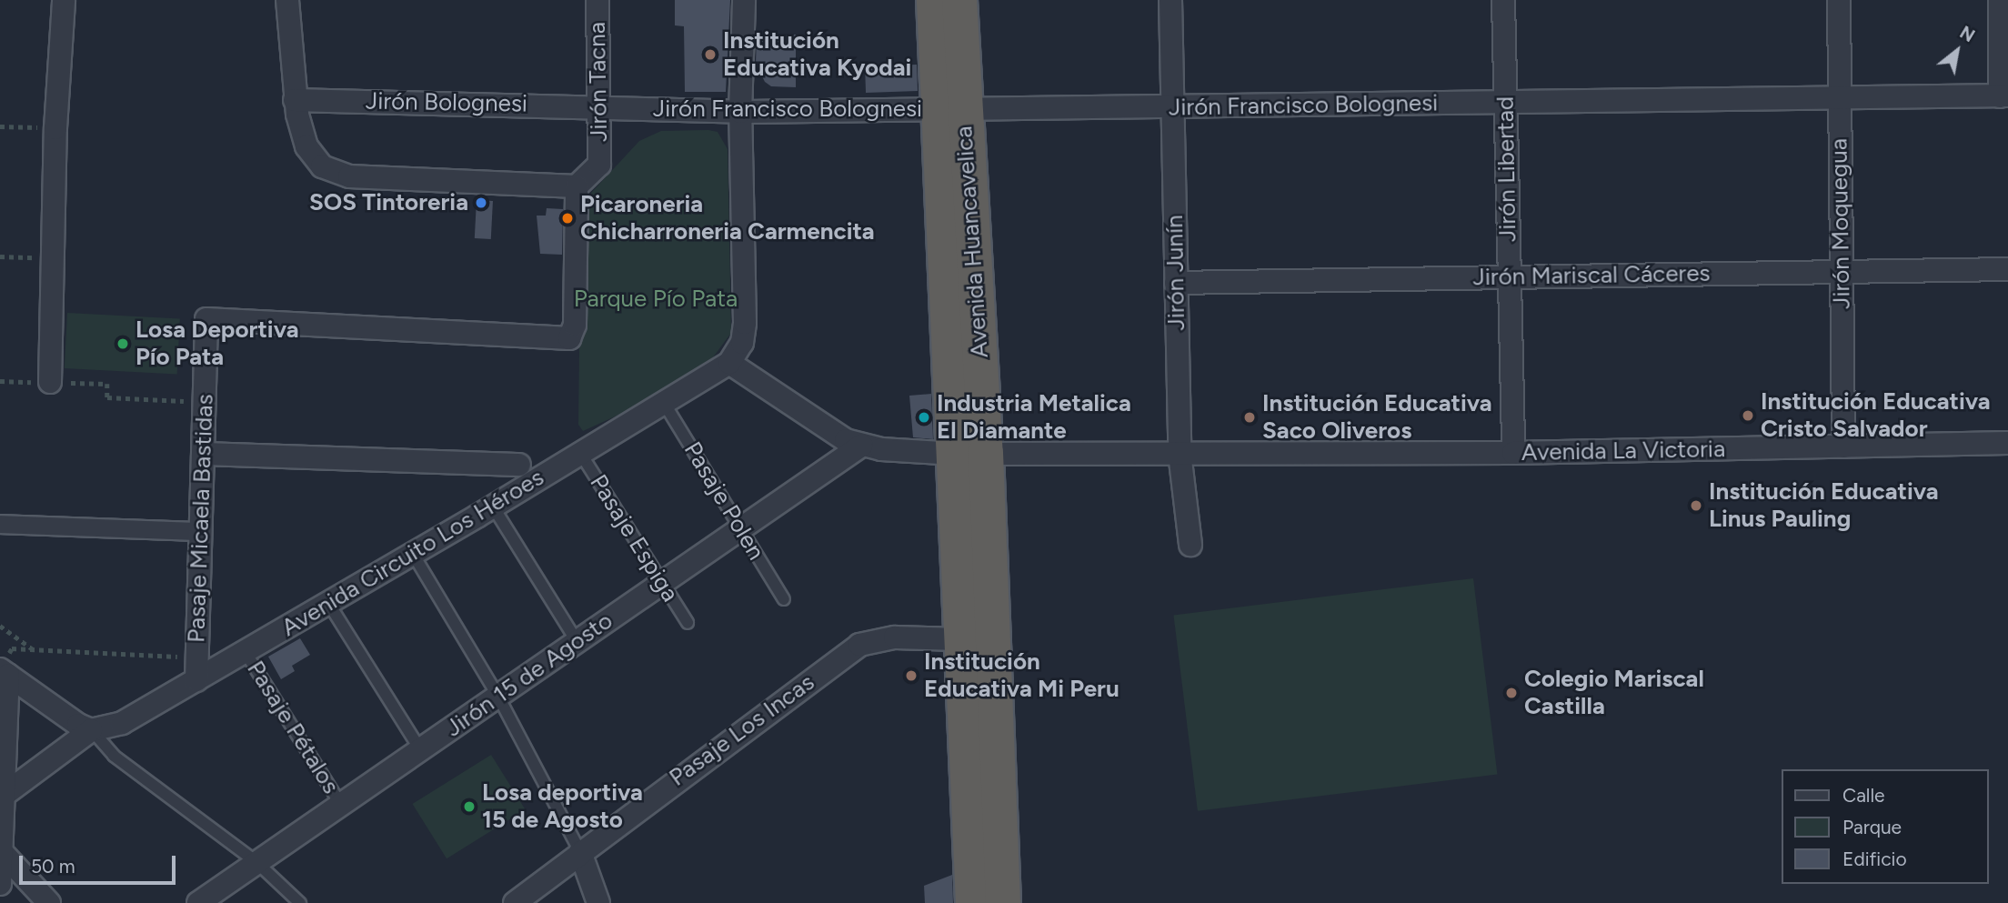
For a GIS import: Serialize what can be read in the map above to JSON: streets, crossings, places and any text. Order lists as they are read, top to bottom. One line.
{"streets":{"highway":["Avenida Huancavelica"],"street":["Jirón Tacna","Jirón Bolognesi","Jirón Francisco Bolognesi","Jirón Libertad","Jirón Moquegua","Jirón Junín","Jirón Mariscal Cáceres","Avenida La Victoria","Pasaje Micaela Bastidas","Avenida Circuito Los Héroes","Jirón 15 de Agosto","Pasaje Los Incas"],"lane":["Pasaje Polen","Pasaje Espiga","Pasaje Pétalos"]},"crossings":[["Jirón Tacna","Jirón Bolognesi"],["Jirón Tacna","Jirón Francisco Bolognesi"],["Jirón Tacna","Pasaje Micaela Bastidas"],["Jirón Bolognesi","Jirón Francisco Bolognesi"],["Jirón Francisco Bolognesi","Jirón Libertad"],["Jirón Francisco Bolognesi","Jirón Moquegua"],["Jirón Francisco Bolognesi","Avenida Huancavelica"],["Jirón Francisco Bolognesi","Jirón Junín"],["Jirón Libertad","Jirón Mariscal Cáceres"],["Jirón Libertad","Avenida La Victoria"],["Jirón Moquegua","Jirón Mariscal Cáceres"],["Jirón Moquegua","Avenida La Victoria"],["Avenida Huancavelica","Avenida La Victoria"],["Avenida Huancavelica","Pasaje Los Incas"],["Jirón Junín","Jirón Mariscal Cáceres"],["Jirón Junín","Avenida La Victoria"],["Avenida La Victoria","Avenida Circuito Los Héroes"],["Avenida La Victoria","Jirón 15 de Agosto"],["Pasaje Polen","Avenida Circuito Los Héroes"],["Pasaje Polen","Jirón 15 de Agosto"],["Pasaje Micaela Bastidas","Avenida Circuito Los Héroes"],["Pasaje Espiga","Avenida Circuito Los Héroes"],["Pasaje Espiga","Jirón 15 de Agosto"],["Avenida Circuito Los Héroes","Pasaje Pétalos"],["Jirón 15 de Agosto","Pasaje Pétalos"]],"parks":["Parque Pío Pata"],"places":["Institución Educativa Kyodai","SOS Tintoreria","Picaroneria Chicharroneria Carmencita","Losa Deportiva Pío Pata","Institución Educativa Cristo Salvador","Industria Metalica El Diamante","Institución Educativa Saco Oliveros","Institución Educativa Linus Pauling","Institución Educativa Mi Peru","Colegio Mariscal Castilla","Losa deportiva 15 de Agosto"],"legend":["Calle","Parque","Edificio"],"scale_bar":"50 m","north":"top right"}
